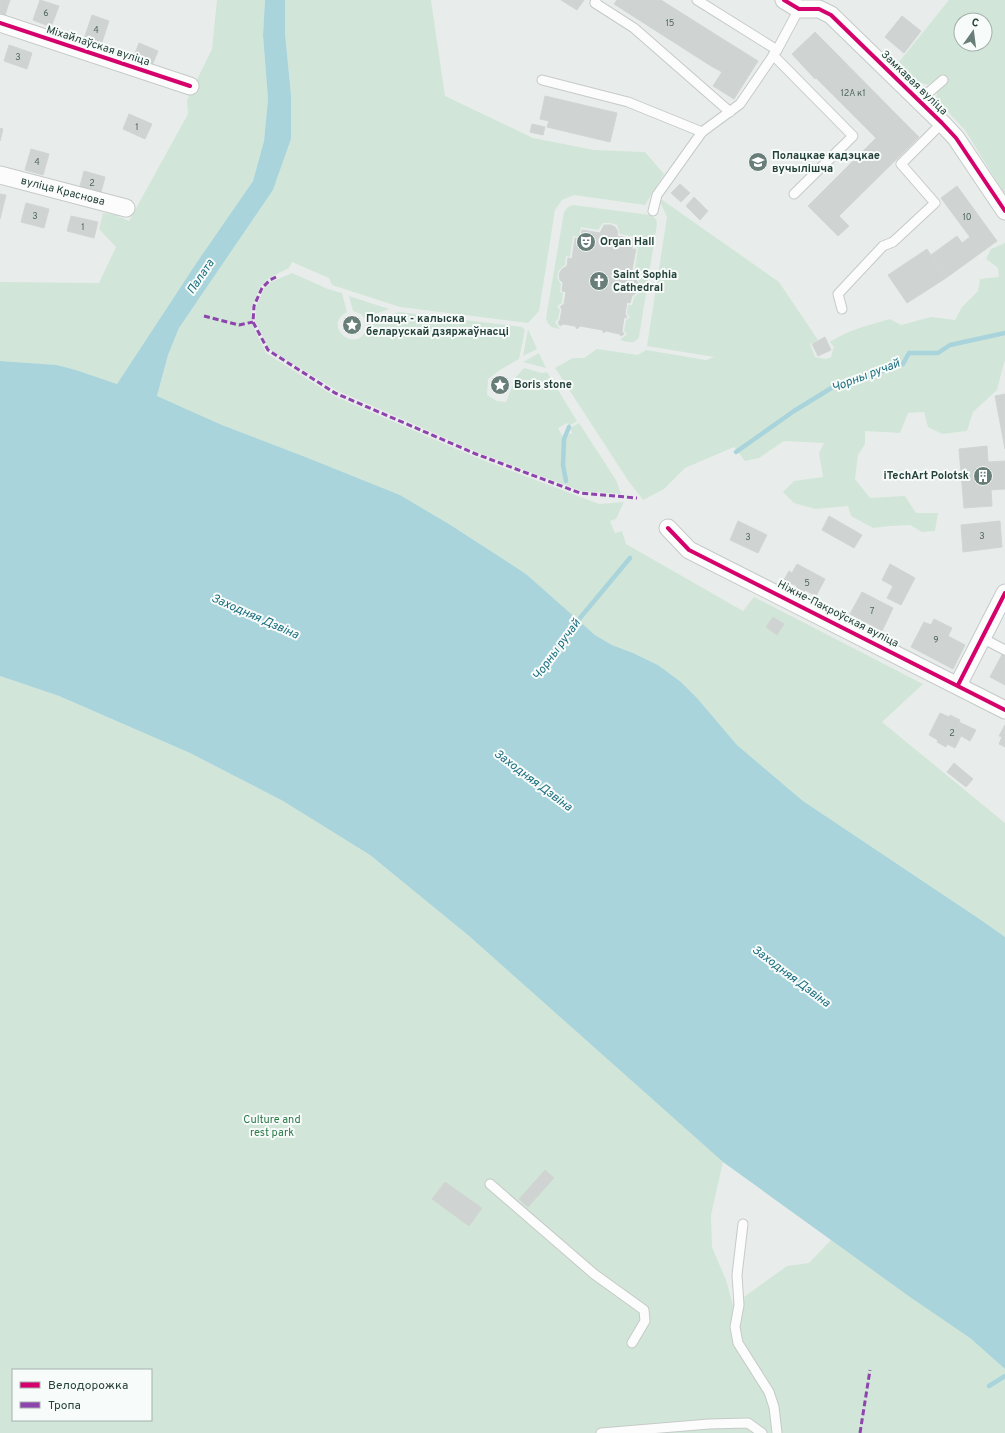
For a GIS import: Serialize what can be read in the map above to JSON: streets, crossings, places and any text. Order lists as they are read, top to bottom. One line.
{"streets":{"street":["Міхайлаўская вуліца","Замкавая вуліца","вуліца Краснова","Ніжне-Пакроўская вуліца"]},"water":["Палата","Чорны ручай","Заходняя Дзвіна"],"parks":["Culture and rest park"],"places":{"school or university":["Полацкае кадэцкае вучылішча"],"theatre":["Organ Hall"],"church":["Saint Sophia Cathedral"],"place":["Полацк - калыска беларускай дзяржаўнасці","Boris stone"],"building":["iTechArt Polotsk"]},"house_numbers":["6","15","4","3","12А к1","1","4","2","3","10","1","3","3","5","7","9","2"],"legend":["Велодорожка","Тропа"],"north":"top"}
